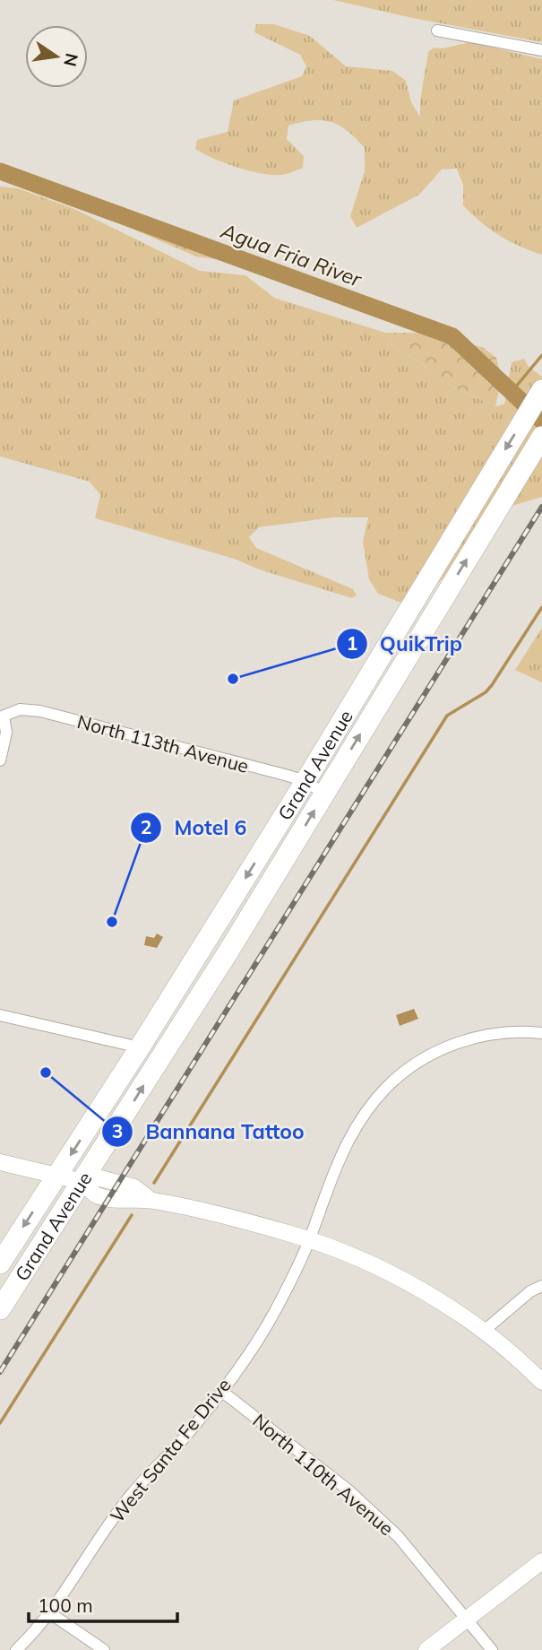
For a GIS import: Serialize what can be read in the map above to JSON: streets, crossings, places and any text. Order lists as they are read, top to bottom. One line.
{"streets":{"highway":["Grand Avenue"],"street":["North 113th Avenue","West Santa Fe Drive","North 110th Avenue"]},"crossings":[["North 113th Avenue","Grand Avenue"],["West Santa Fe Drive","North 110th Avenue"]],"water":["Agua Fria River"],"places":["QuikTrip","Motel 6","Bannana Tattoo"],"scale_bar":"100 m","north":"right"}
